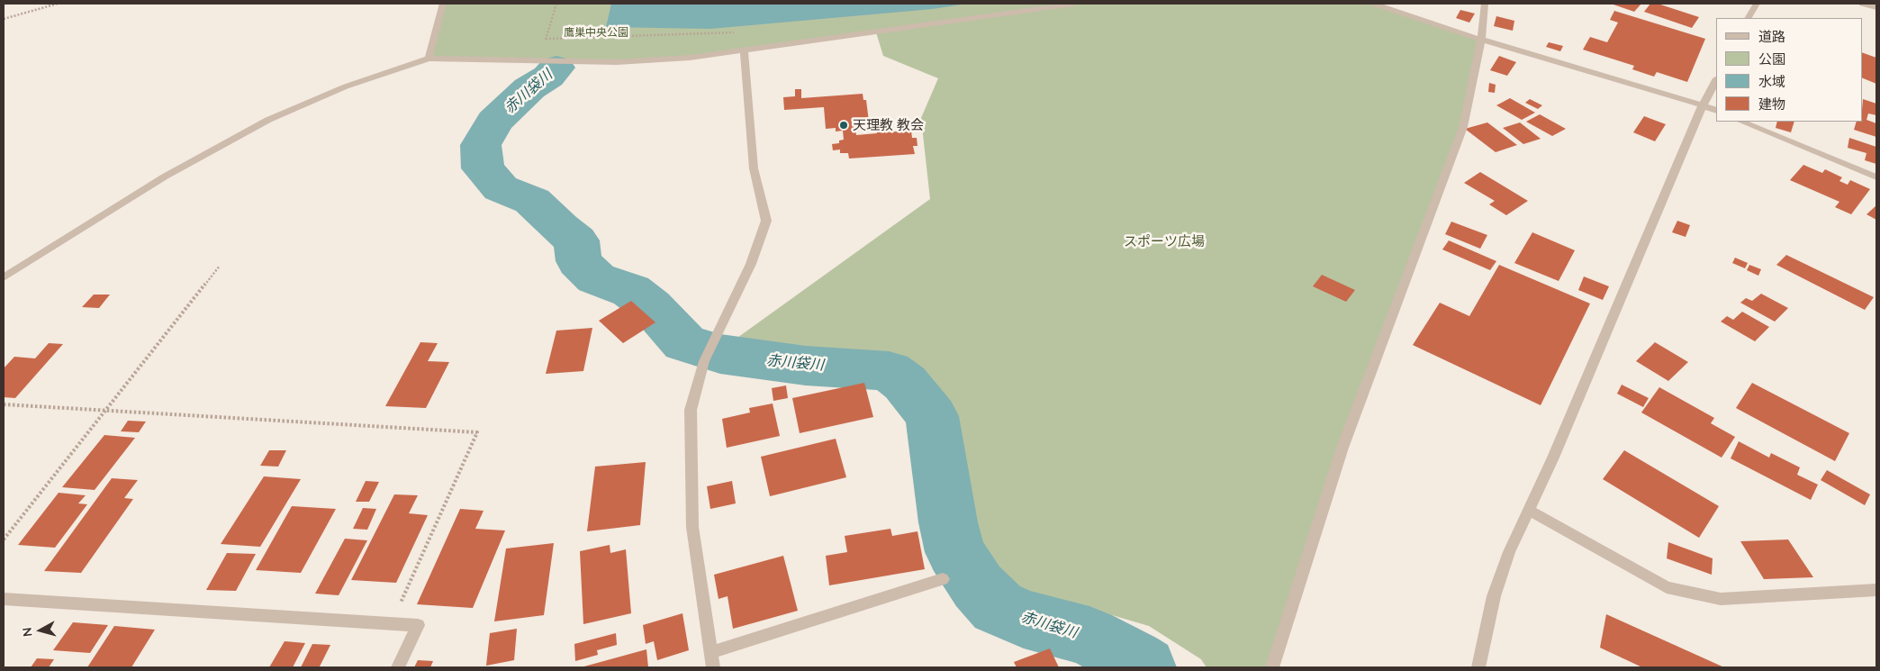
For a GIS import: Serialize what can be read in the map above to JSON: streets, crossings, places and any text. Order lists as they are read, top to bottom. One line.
{"water":["赤川袋川"],"parks":["鷹巣中央公園","スポーツ広場"],"places":["天理教 教会"],"legend":["道路","公園","水域","建物"],"north":"left"}
